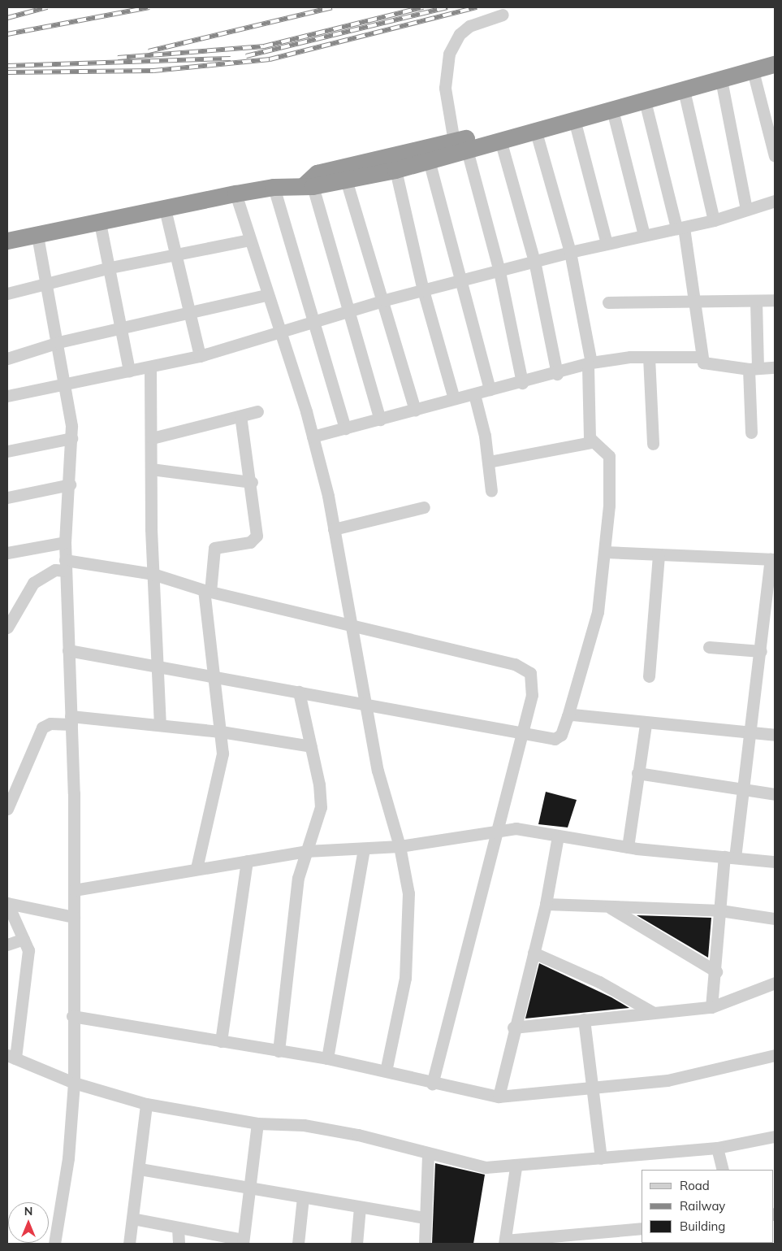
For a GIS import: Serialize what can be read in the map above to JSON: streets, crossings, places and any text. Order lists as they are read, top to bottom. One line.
{"legend":["Road","Railway","Building"],"north":"top"}
